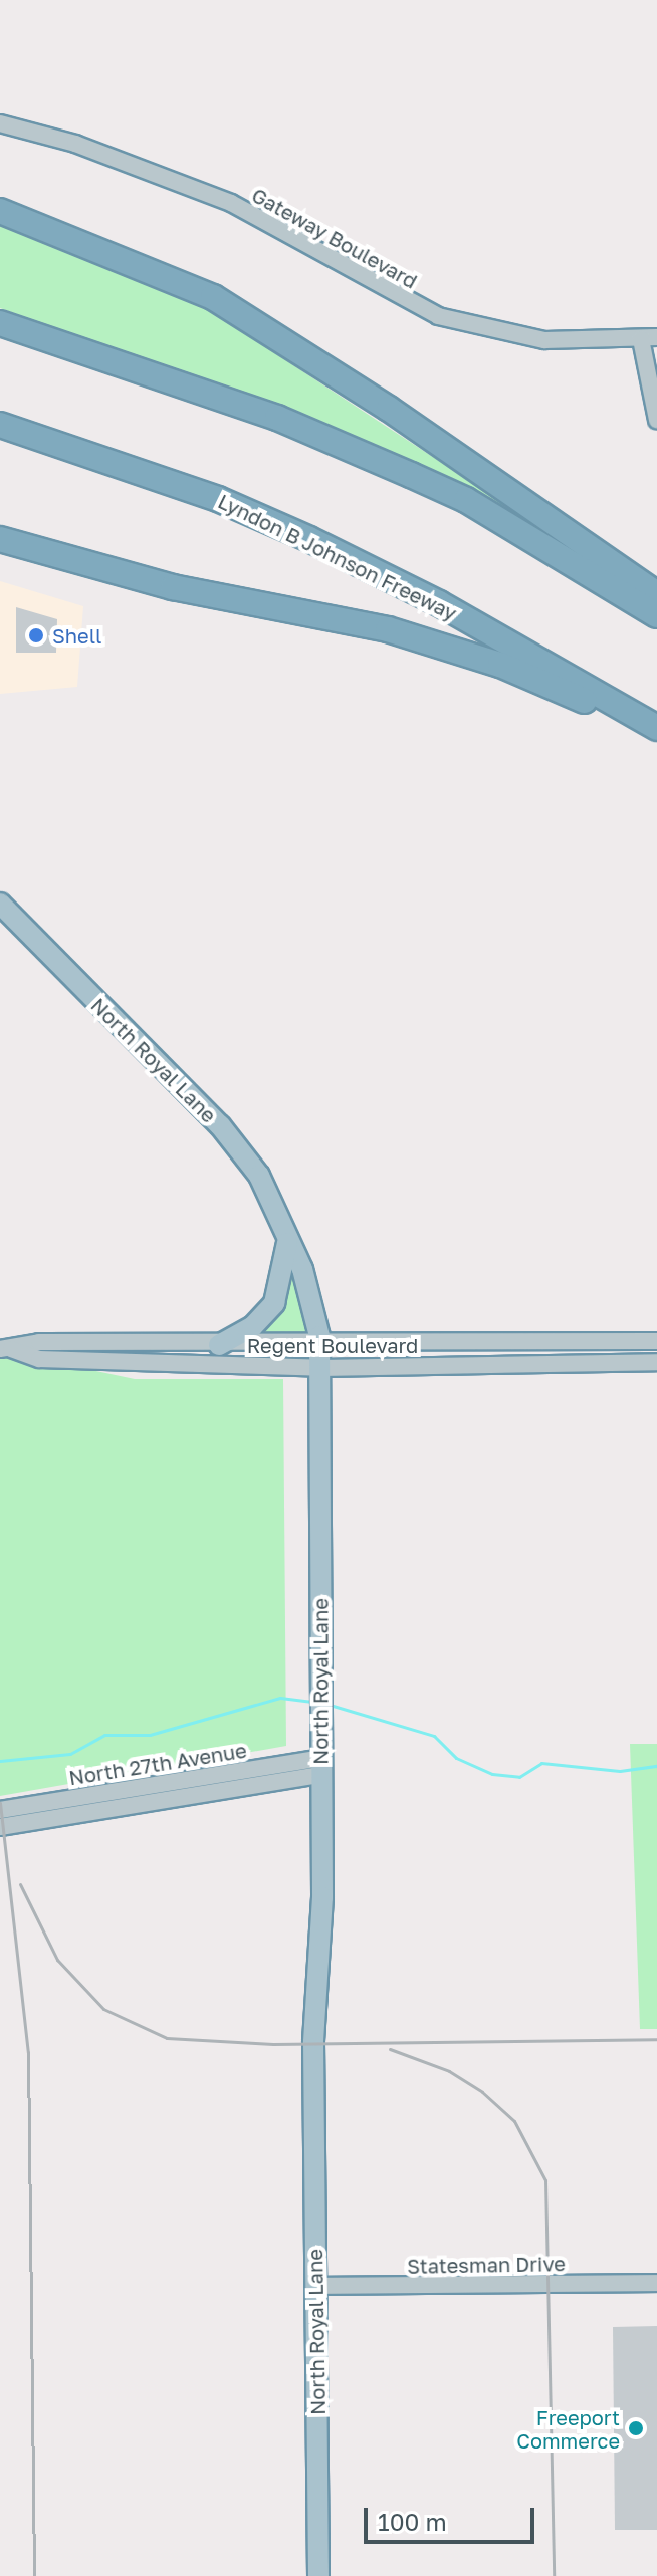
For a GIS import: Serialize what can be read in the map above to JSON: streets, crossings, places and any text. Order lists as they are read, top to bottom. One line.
{"streets":{"highway":["Lyndon B Johnson Freeway"],"main road":["North Royal Lane"],"street":["Gateway Boulevard","Regent Boulevard","North 27th Avenue","Statesman Drive"]},"crossings":[["North Royal Lane","Regent Boulevard"],["North Royal Lane","North 27th Avenue"],["North Royal Lane","Statesman Drive"]],"places":["Shell","Freeport Commerce"],"scale_bar":"100 m"}
